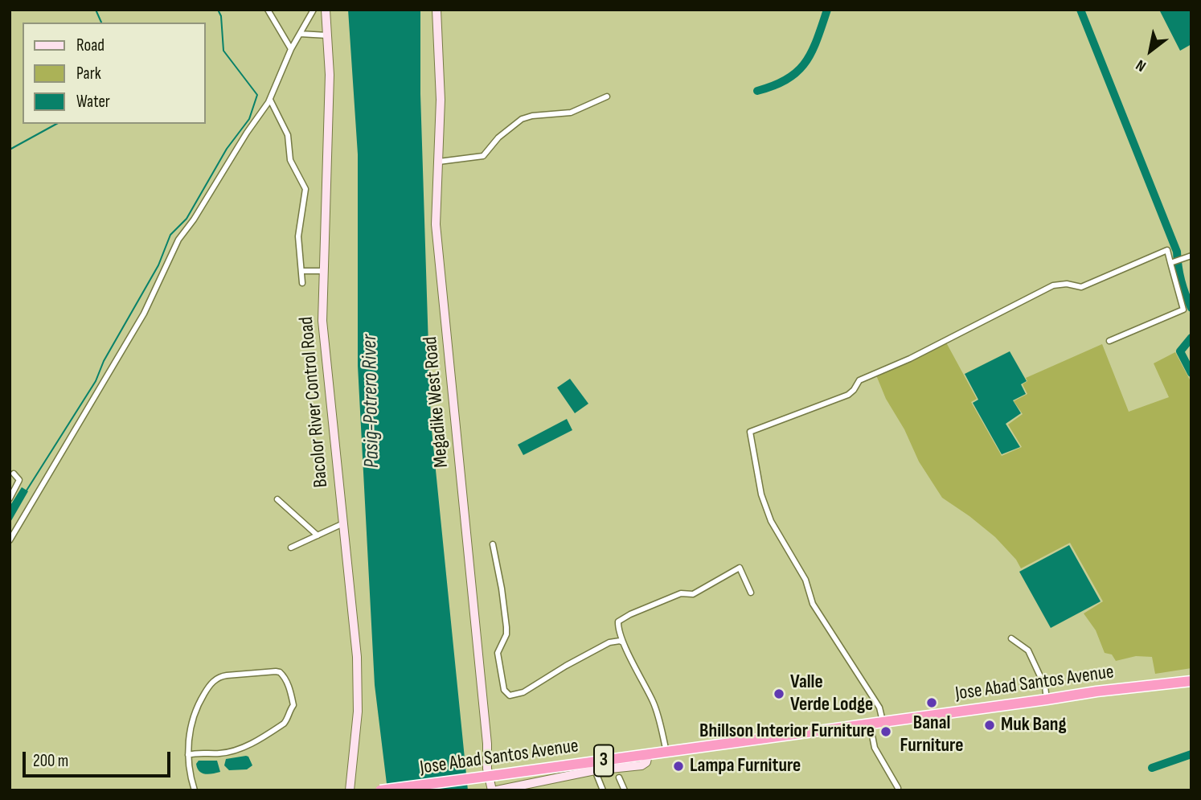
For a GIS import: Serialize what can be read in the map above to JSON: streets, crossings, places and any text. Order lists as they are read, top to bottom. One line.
{"streets":{"highway":["Jose Abad Santos Avenue","3"],"street":["Bacolor River Control Road","Megadike West Road"]},"water":["Pasig-Potrero River"],"places":["Valle Verde Lodge","Banal Furniture","Muk Bang","Bhillson Interior Furniture","Lampa Furniture"],"legend":["Road","Park","Water"],"scale_bar":"200 m","north":"bottom left"}
